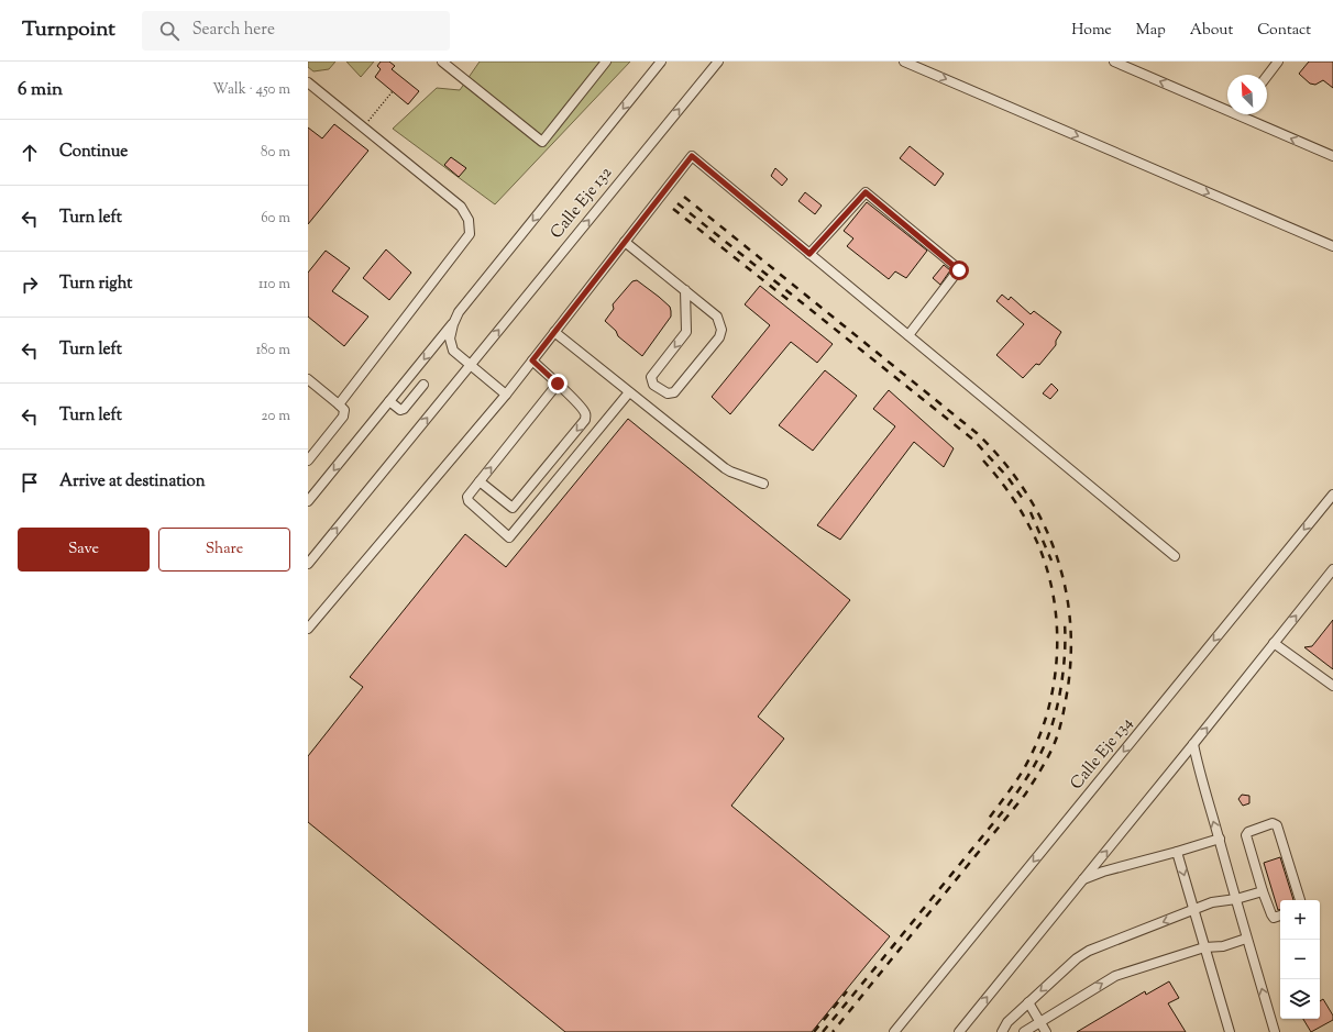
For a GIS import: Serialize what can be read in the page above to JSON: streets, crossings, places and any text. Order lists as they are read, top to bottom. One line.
{"streets":{"street":["Calle Eje 132","Calle Eje 134"]},"north":"top left","page":{"header":"Turnpoint","search":"Search here","nav":["Home","Map","About","Contact"],"heading":["6 min","Walk · 450 m"],"list":[["Continue","80 m"],["Turn left","60 m"],["Turn right","110 m"],["Turn left","180 m"],["Turn left","20 m"],"Arrive at destination"],"buttons":["Save","Share"],"map_buttons":["+","−"]}}
